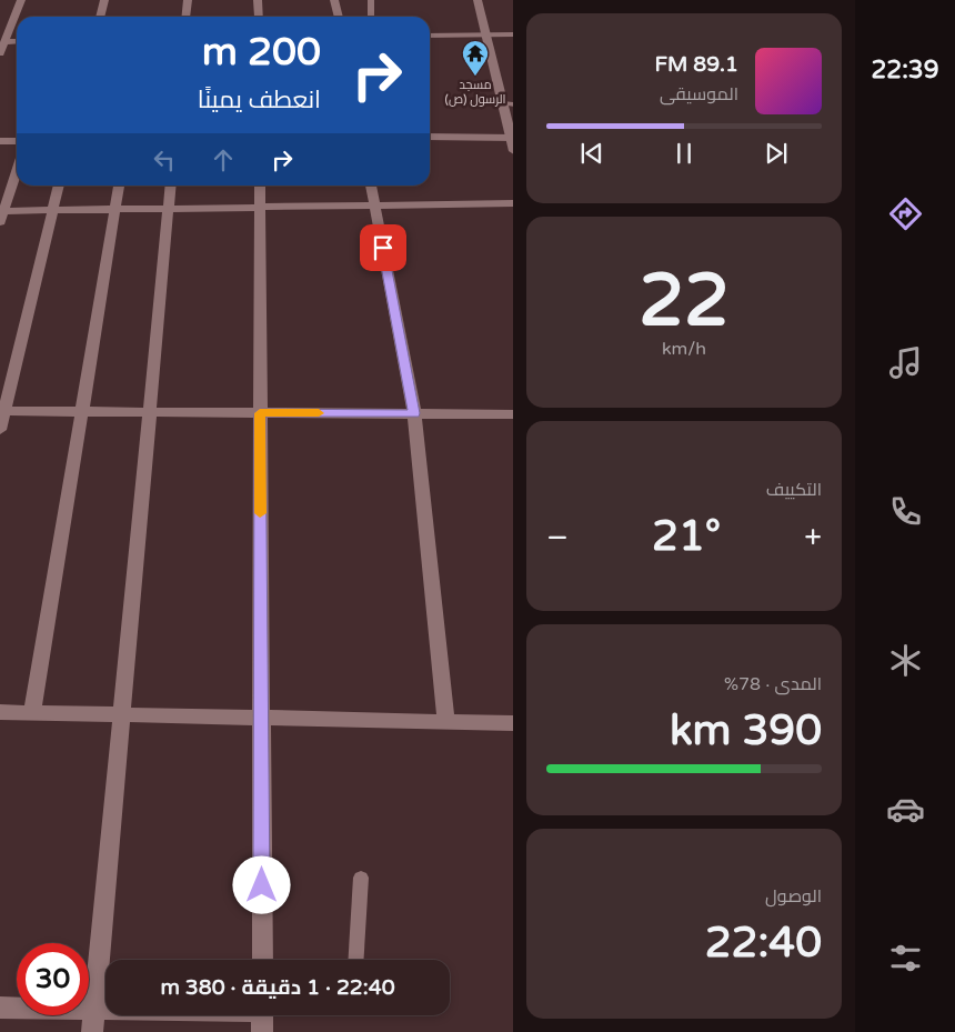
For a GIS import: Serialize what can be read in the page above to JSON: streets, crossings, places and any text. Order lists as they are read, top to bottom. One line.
{"places":{"temple":["مسجد الرسول (ص)"]},"page":{"tabs":"22:39","turn":["200 m","انعطف يمينًا"],"song":["89.1 FM","الموسيقى"],"tile":[["22","km/h"],"التكييف",["المدى · 78%","390 km"],["الوصول","22:40"]],"heat":["−","21°","+"],"limit":"30","trip":"22:40 · 1 دقيقة · 380 m"}}
